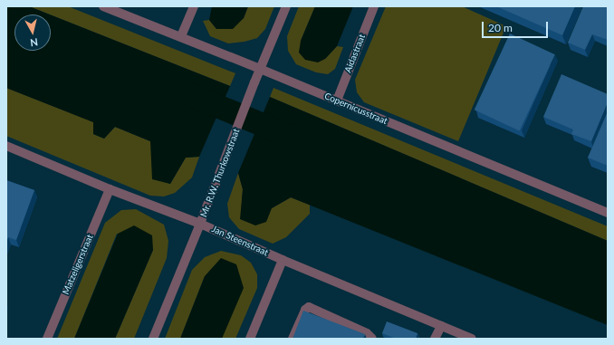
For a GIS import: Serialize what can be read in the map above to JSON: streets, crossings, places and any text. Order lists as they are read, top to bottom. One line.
{"streets":{"street":["Aidastraat","Copernicusstraat","Mr. R.W. Thurkowstraat","Jan Steenstraat","Matzeligerstraat"]},"crossings":[["Aidastraat","Copernicusstraat"],["Copernicusstraat","Mr. R.W. Thurkowstraat"],["Mr. R.W. Thurkowstraat","Jan Steenstraat"],["Jan Steenstraat","Matzeligerstraat"]],"scale_bar":"20 m","north":"bottom"}
